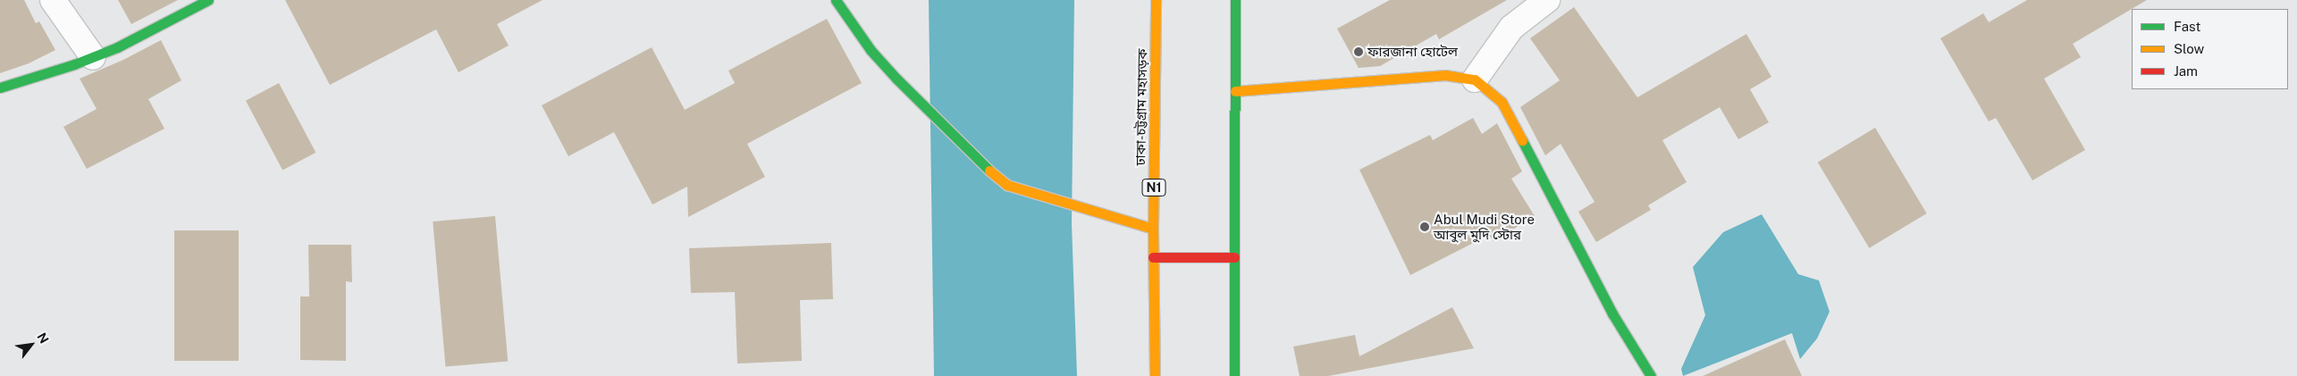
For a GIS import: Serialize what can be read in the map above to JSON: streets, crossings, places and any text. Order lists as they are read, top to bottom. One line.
{"streets":{"main road":["ঢাকা-চট্টগ্রাম মহাসড়ক","N1"]},"places":["ফারজানা হোটেল","Abul Mudi Store আবুল মুদি স্টোর"],"legend":["Fast","Slow","Jam"],"north":"top right"}
